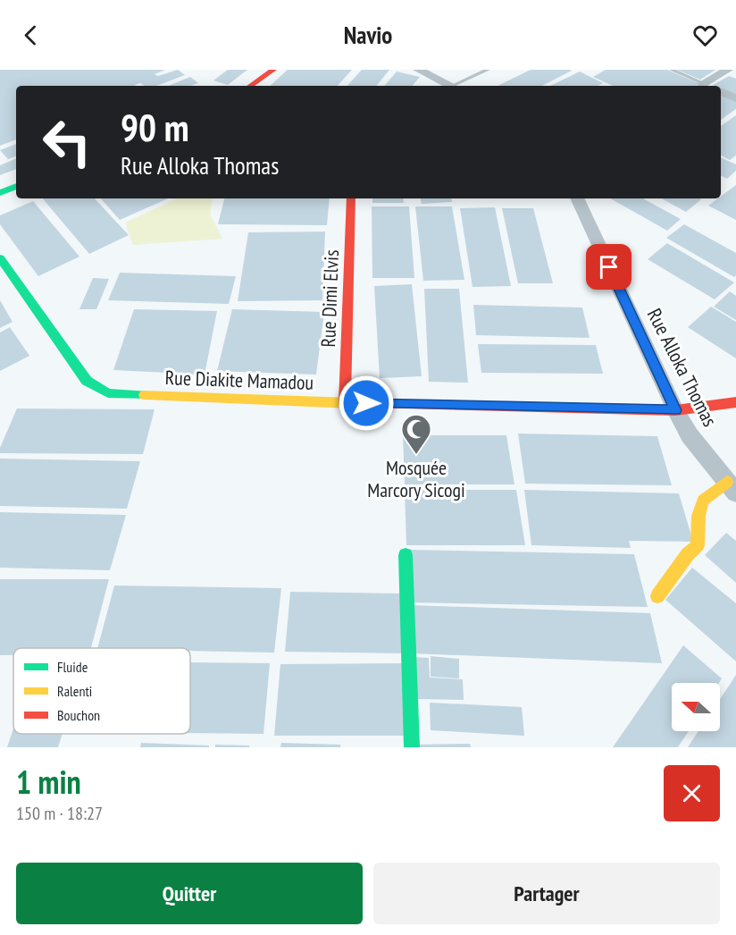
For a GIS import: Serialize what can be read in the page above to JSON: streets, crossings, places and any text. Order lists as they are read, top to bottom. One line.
{"streets":{"street":["Rue Dimi Elvis","Rue Alloka Thomas","Rue Diakite Mamadou"]},"crossings":[["Rue Dimi Elvis","Rue Diakite Mamadou"],["Rue Alloka Thomas","Rue Diakite Mamadou"]],"places":{"mosque":["Mosquée Marcory Sicogi"]},"legend":["Fluide","Ralenti","Bouchon"],"north":"left","page":{"header":"Navio","turn":["90 m","Rue Alloka Thomas"],"heading":["1 min","150 m · 18:27"],"buttons":["Quitter","Partager"]}}
